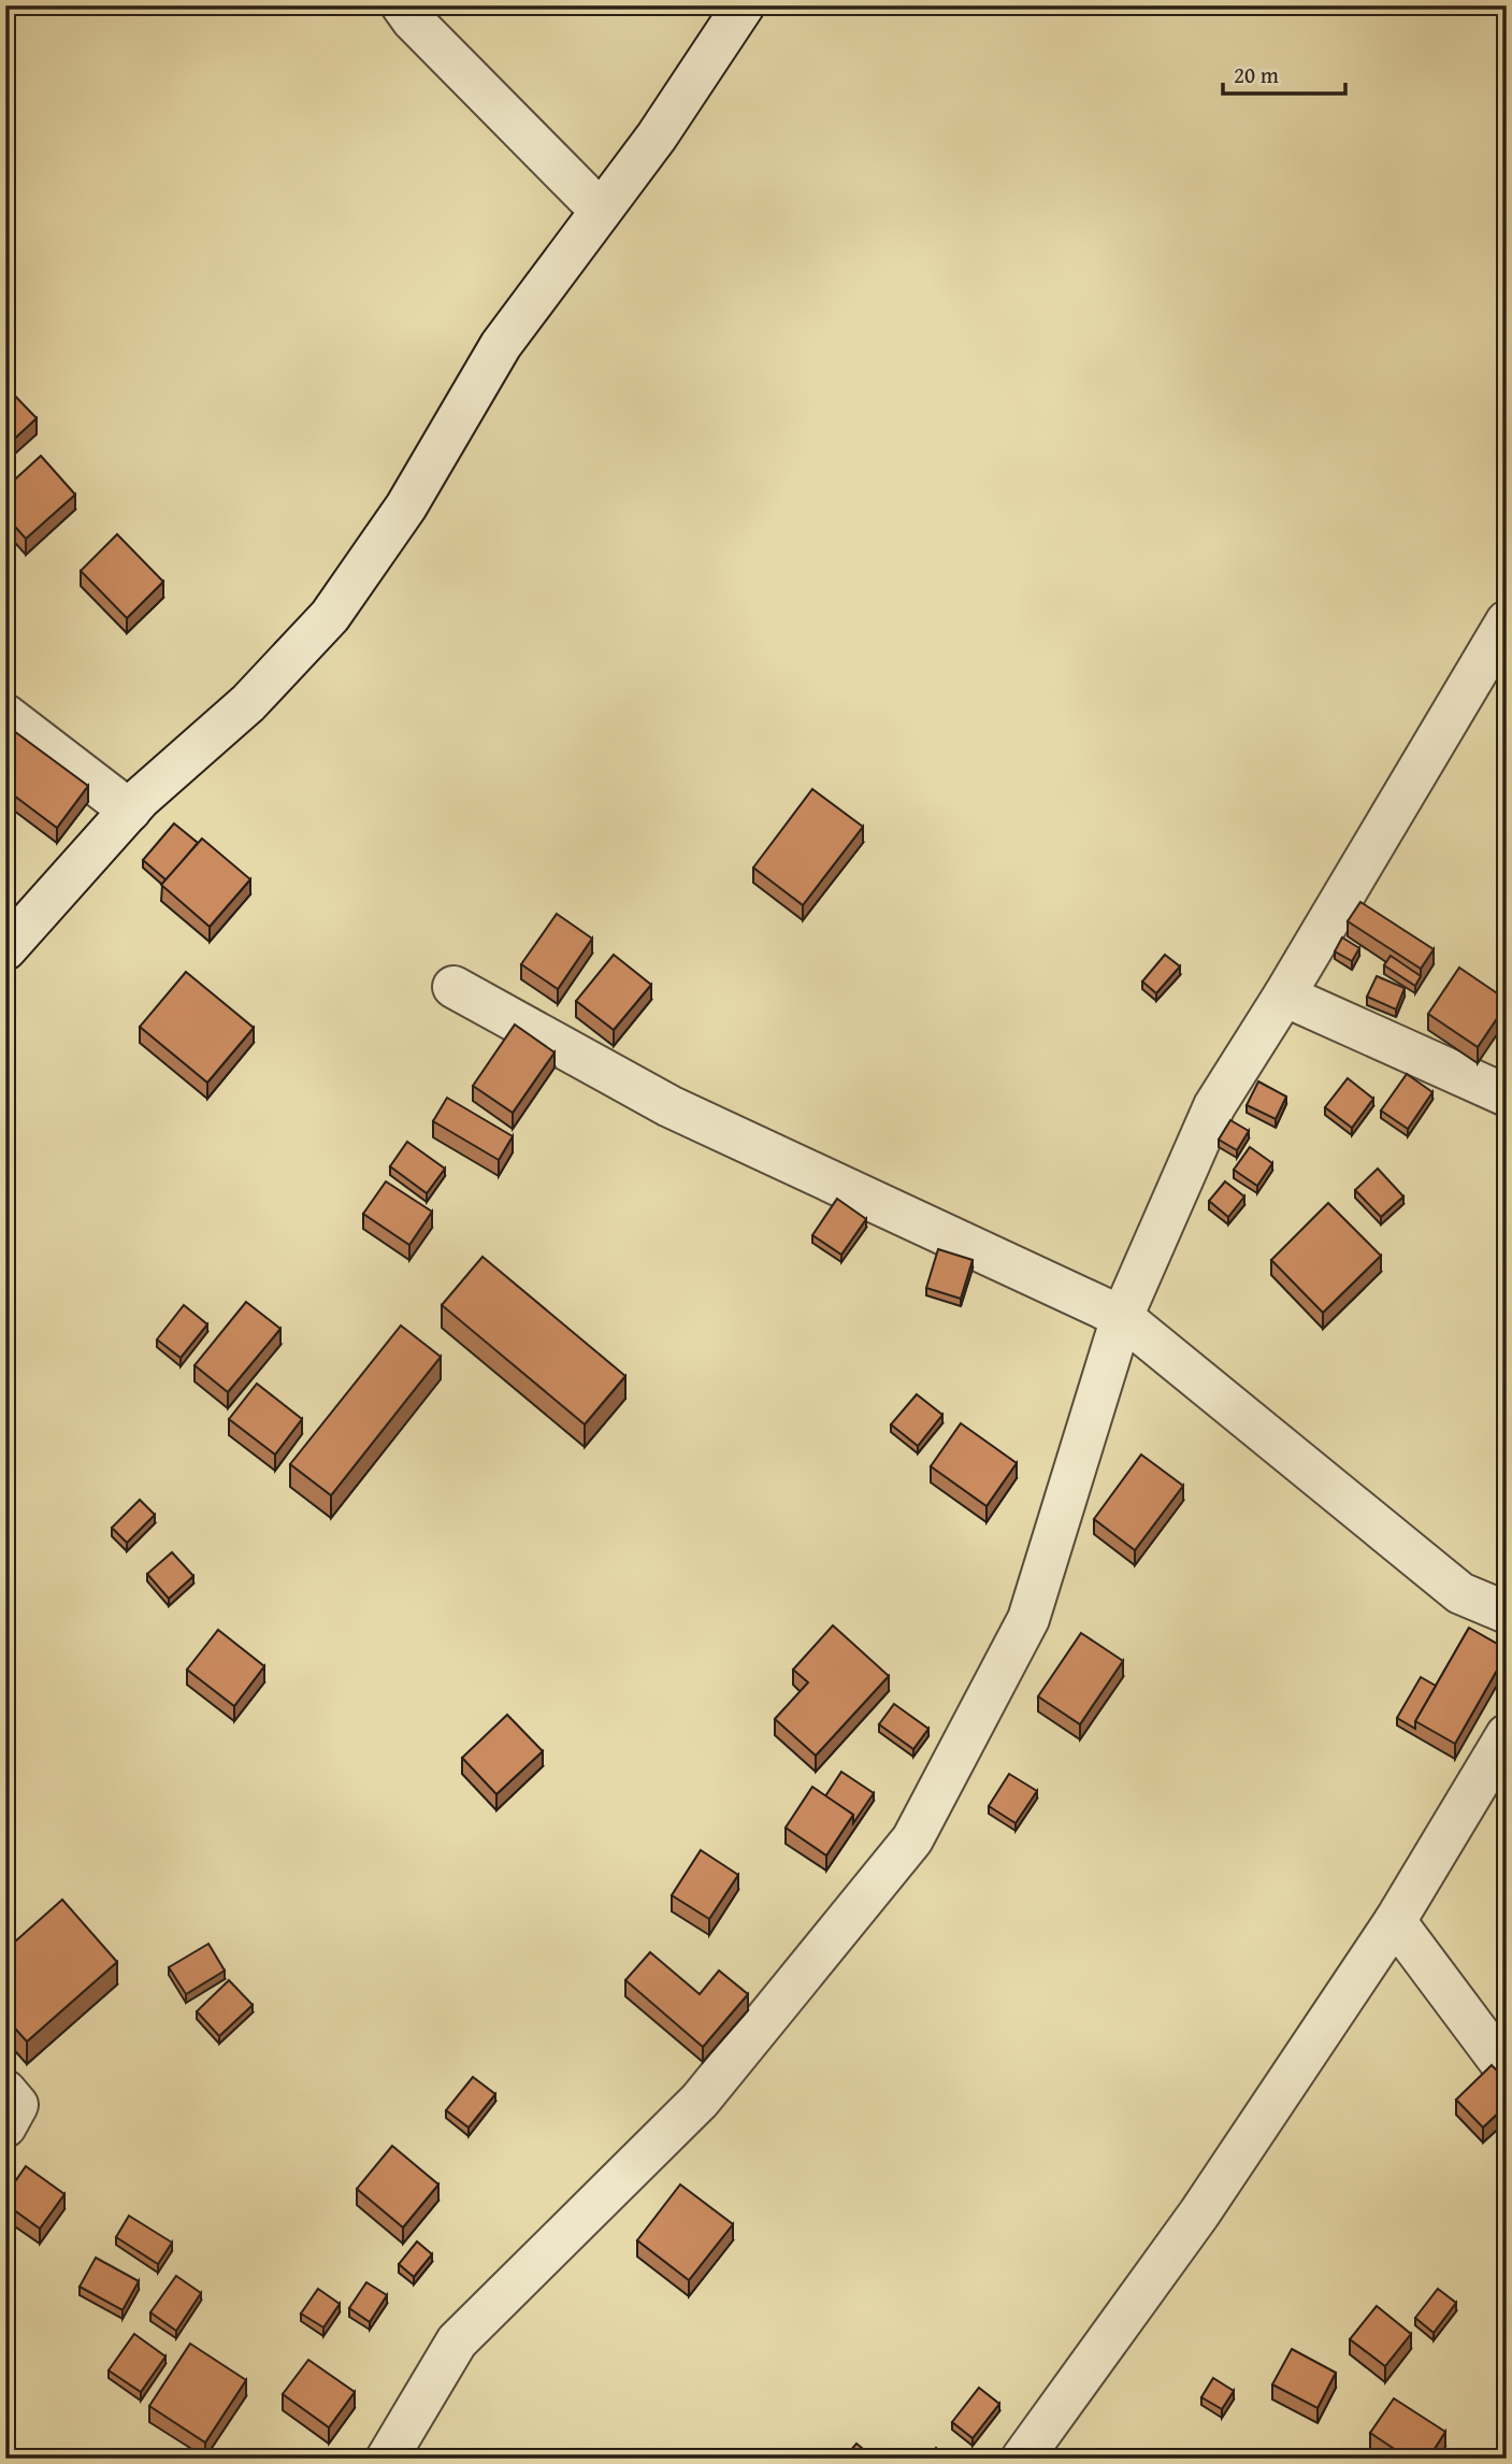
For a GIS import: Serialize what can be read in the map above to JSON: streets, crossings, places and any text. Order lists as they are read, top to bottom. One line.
{"scale_bar":"20 m"}
